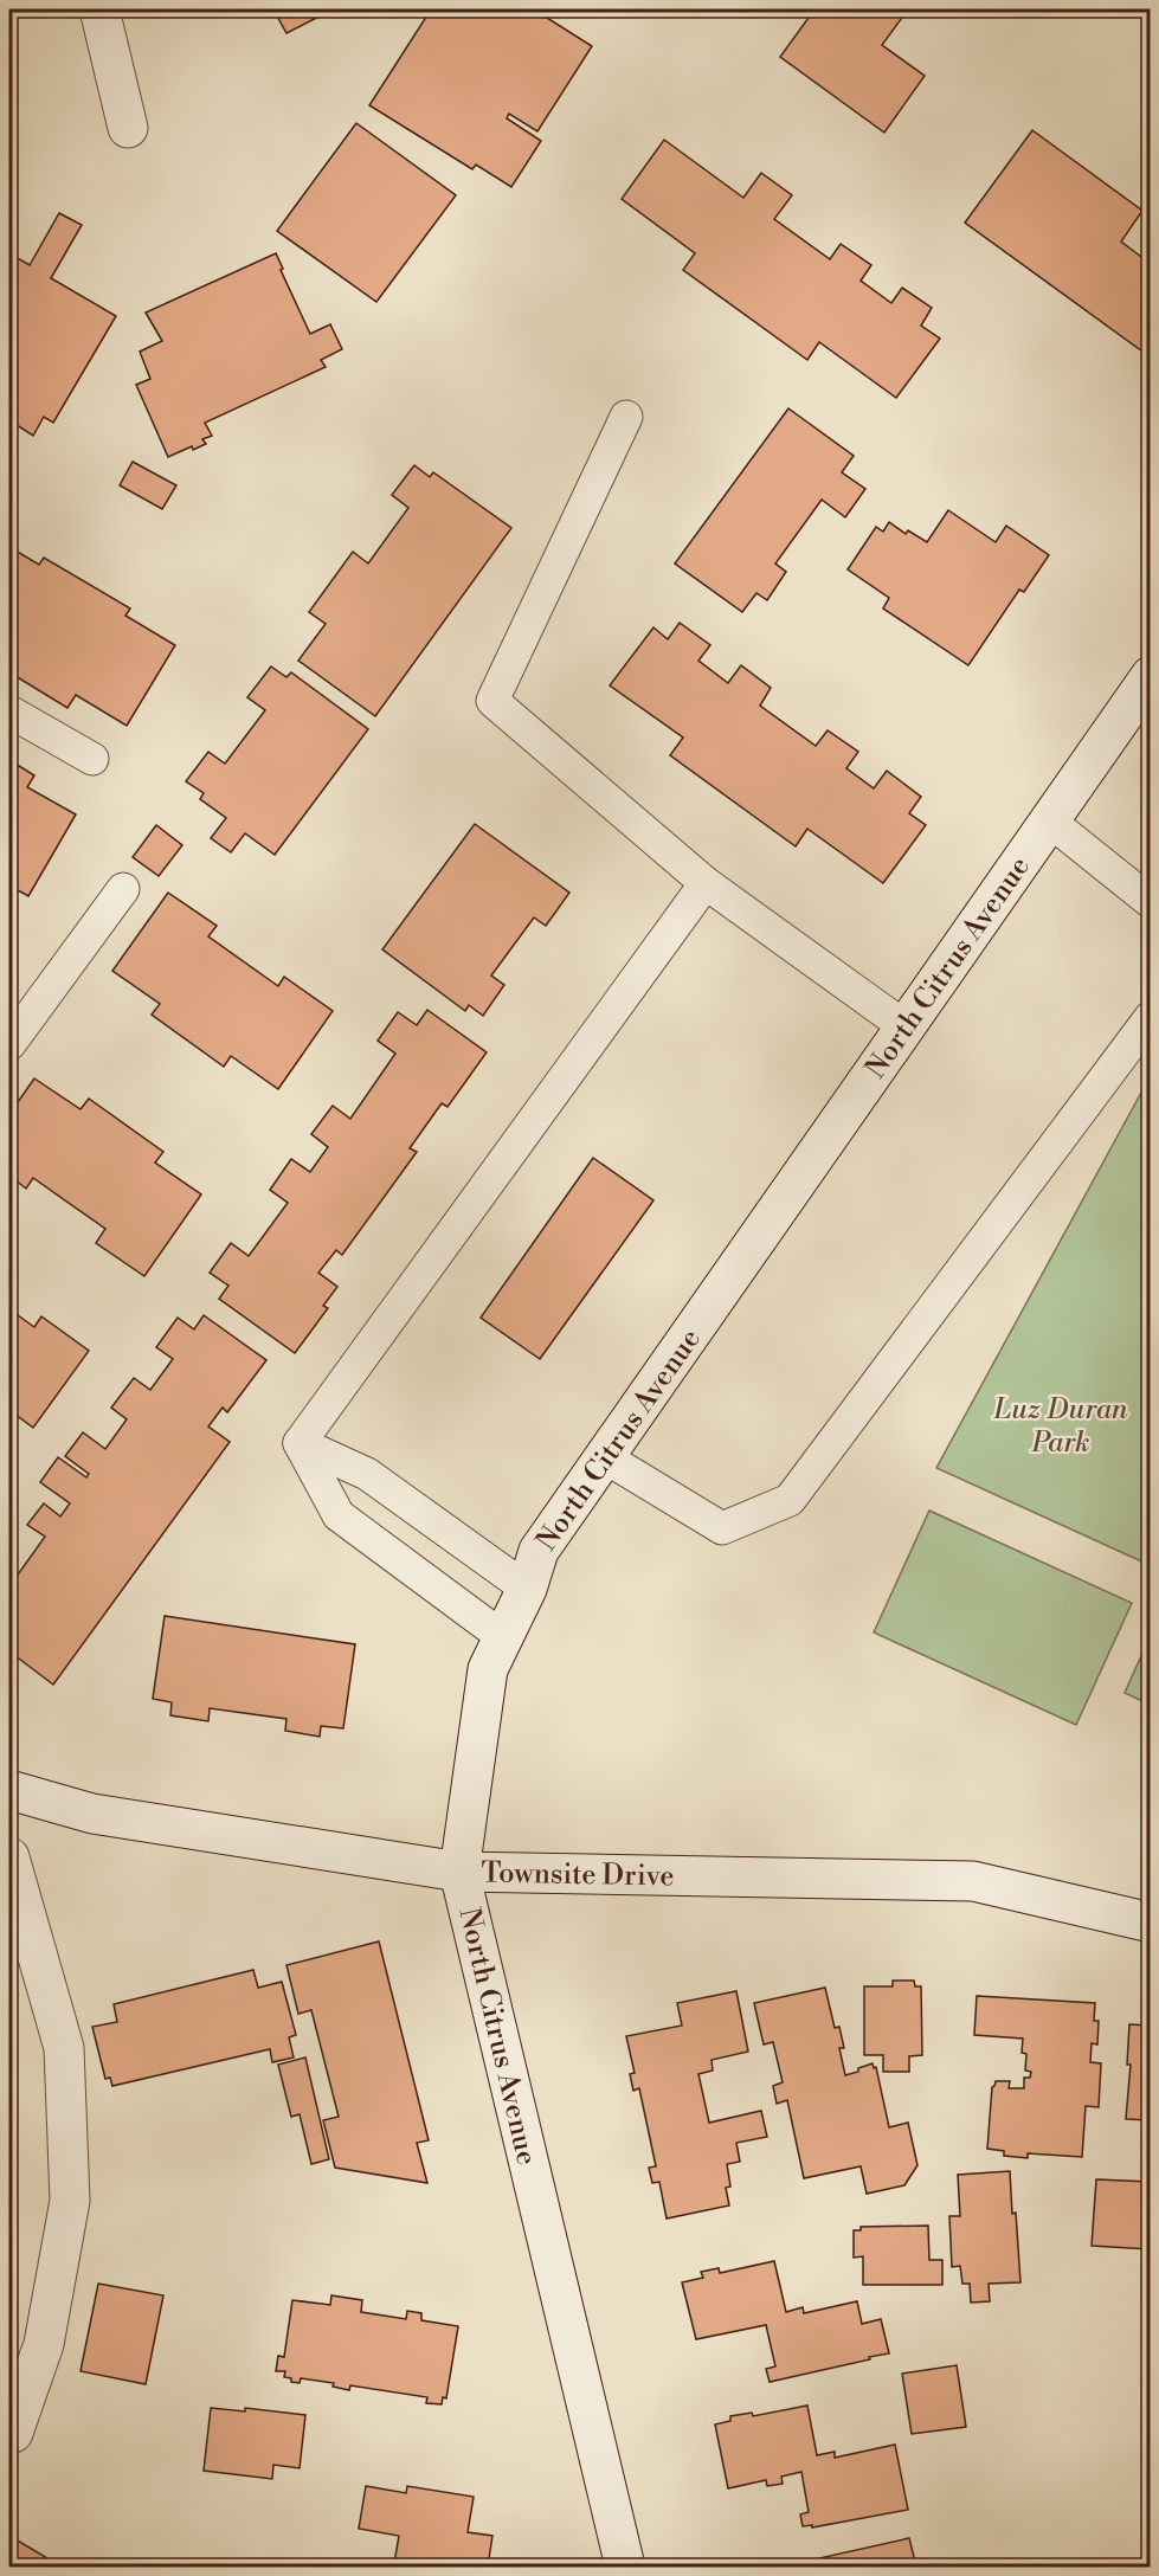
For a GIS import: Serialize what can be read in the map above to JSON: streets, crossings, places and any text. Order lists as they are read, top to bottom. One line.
{"streets":{"street":["North Citrus Avenue","Townsite Drive"]},"crossings":[["North Citrus Avenue","Townsite Drive"]],"parks":["Luz Duran Park"]}
